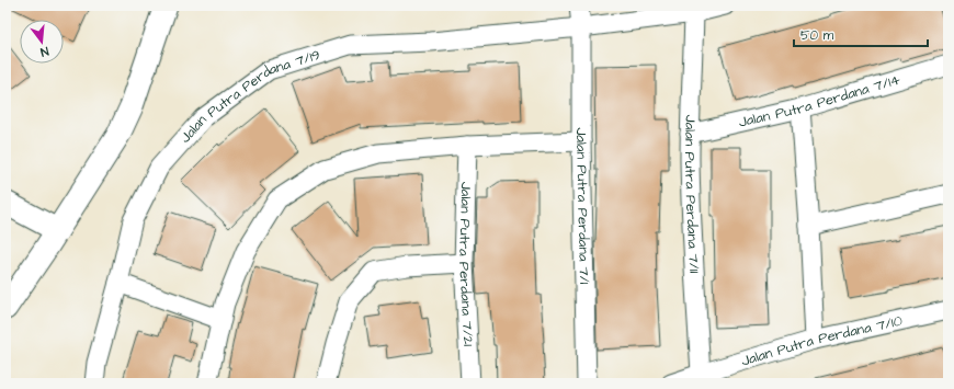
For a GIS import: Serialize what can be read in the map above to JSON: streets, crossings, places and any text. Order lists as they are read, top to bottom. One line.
{"streets":{"street":["Jalan Putra Perdana 7/19","Jalan Putra Perdana 7/14","Jalan Putra Perdana 7/11","Jalan Putra Perdana 7/1","Jalan Putra Perdana 7/21","Jalan Putra Perdana 7/10"]},"crossings":[["Jalan Putra Perdana 7/19","Jalan Putra Perdana 7/11"],["Jalan Putra Perdana 7/19","Jalan Putra Perdana 7/1"],["Jalan Putra Perdana 7/14","Jalan Putra Perdana 7/11"],["Jalan Putra Perdana 7/11","Jalan Putra Perdana 7/10"]],"scale_bar":"50 m","north":"bottom"}
